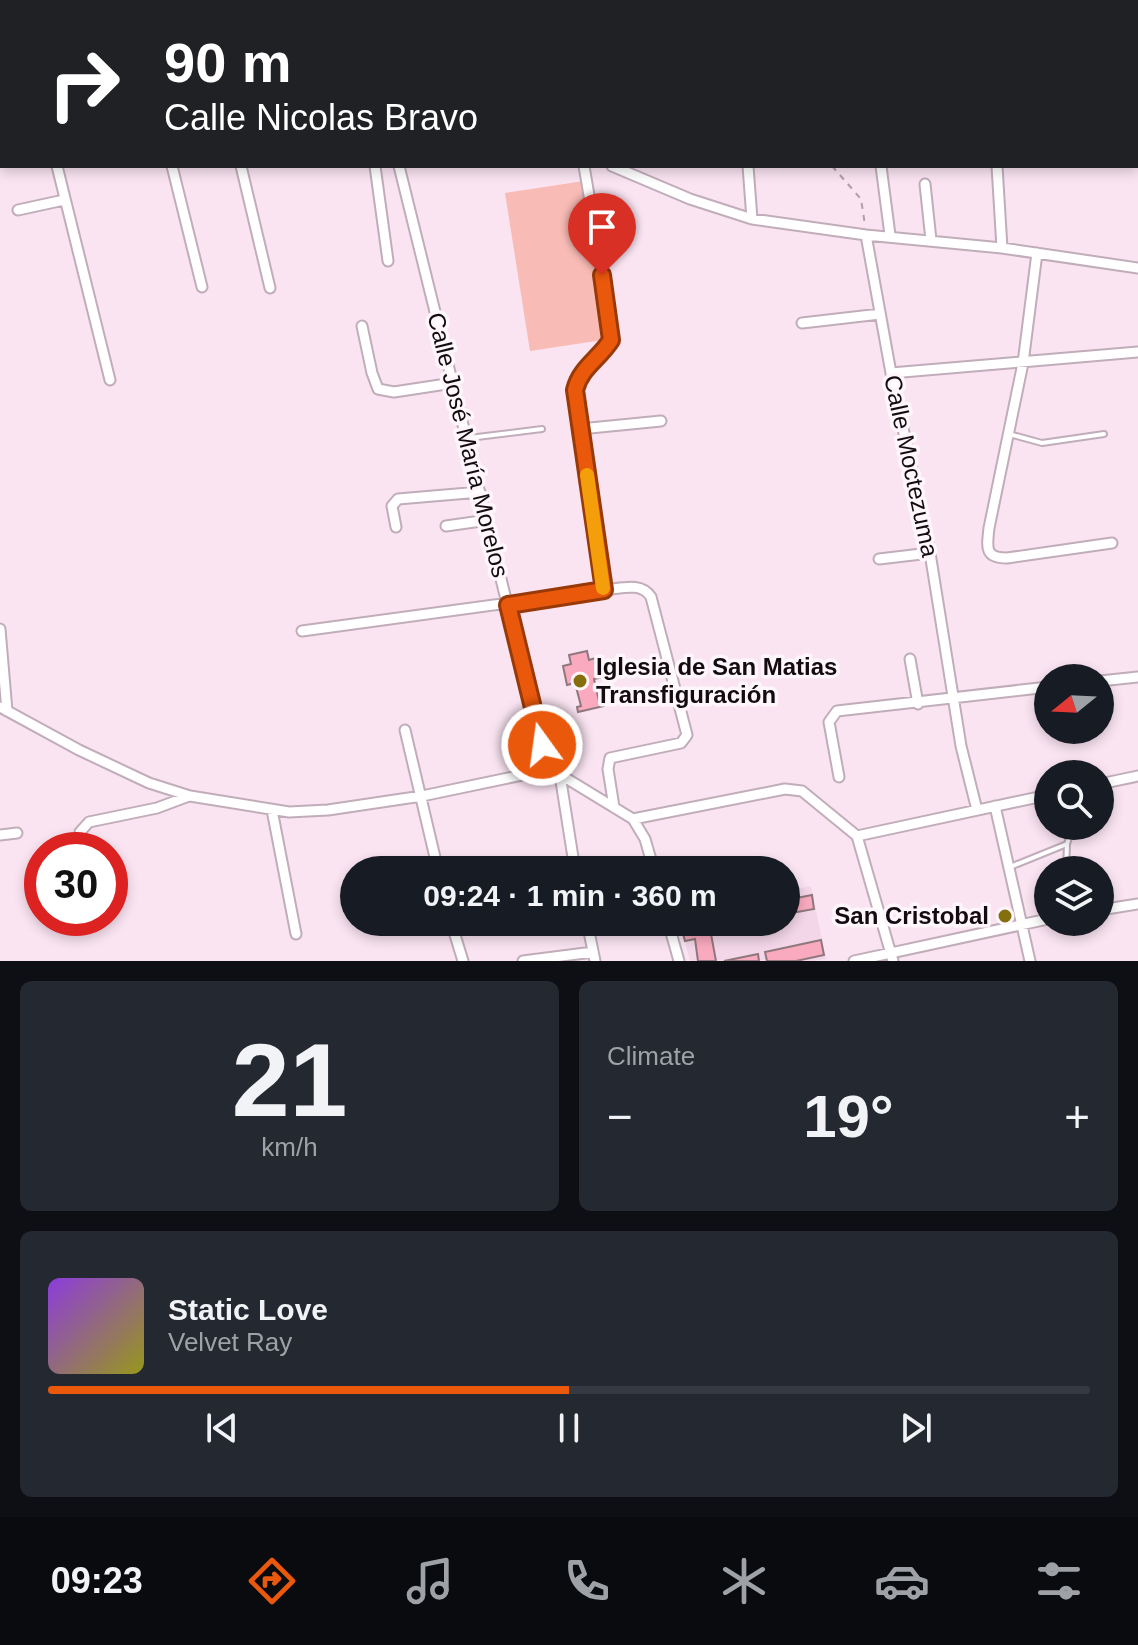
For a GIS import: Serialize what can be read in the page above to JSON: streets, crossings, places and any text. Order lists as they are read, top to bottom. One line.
{"streets":{"street":["Calle José María Morelos","Calle Moctezuma"]},"places":["Iglesia de San Matias Transfiguración","San Cristobal"],"north":"left","page":{"turn":["90 m","Calle Nicolas Bravo"],"limit":"30","trip":"09:24 · 1 min · 360 m","tile":[["21","km/h"],"Climate"],"heat":["−","19°","+"],"song":["Static Love","Velvet Ray"],"tabs":"09:23"}}
